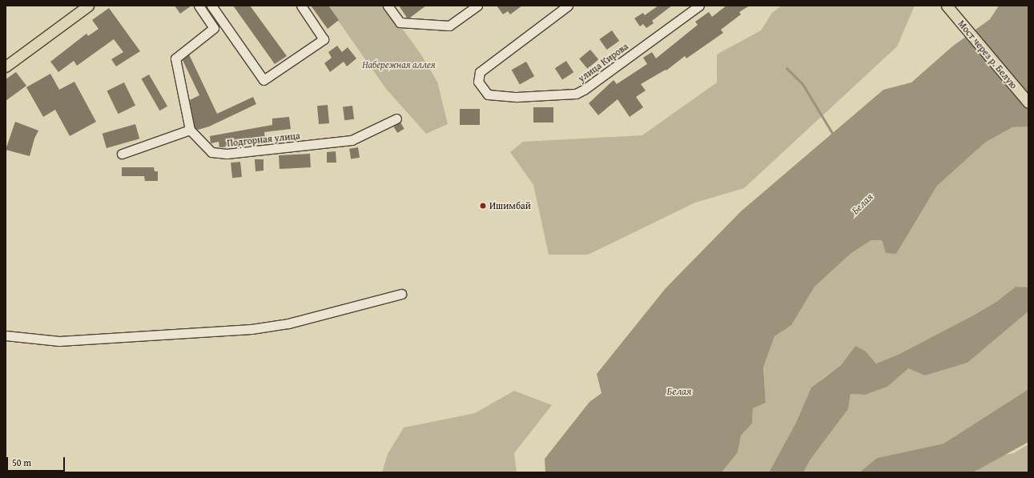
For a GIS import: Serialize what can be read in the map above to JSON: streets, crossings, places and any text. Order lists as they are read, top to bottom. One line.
{"streets":{"main road":["Мост через р. Белую"],"street":["улица Кирова","Подгорная улица"]},"water":["Белая"],"parks":["Набережная аллея"],"places":["Ишимбай"],"scale_bar":"50 m"}
